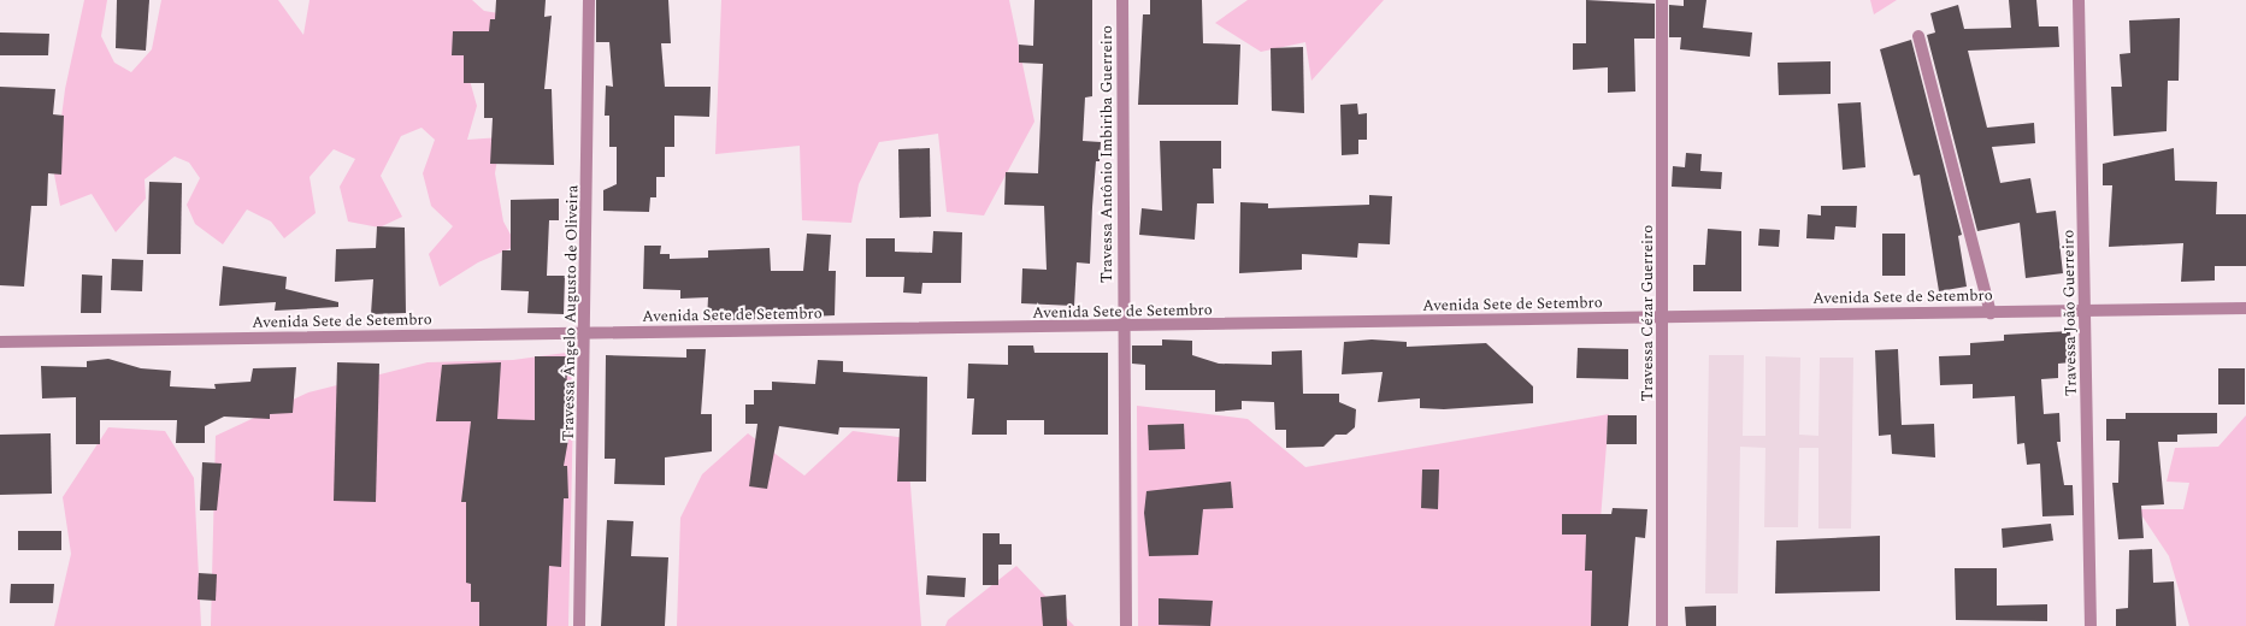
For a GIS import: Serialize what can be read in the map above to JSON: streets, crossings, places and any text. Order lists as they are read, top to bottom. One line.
{"streets":{"street":["Travessa Antônio Imbiriba Guerreiro","Avenida Sete de Setembro","Travessa Ângelo Augusto de Oliveira","Travessa Cézar Guerreiro","Travessa João Guerreiro"]},"crossings":[["Travessa Antônio Imbiriba Guerreiro","Avenida Sete de Setembro"],["Avenida Sete de Setembro","Travessa Ângelo Augusto de Oliveira"],["Avenida Sete de Setembro","Travessa Cézar Guerreiro"],["Avenida Sete de Setembro","Travessa João Guerreiro"]]}
